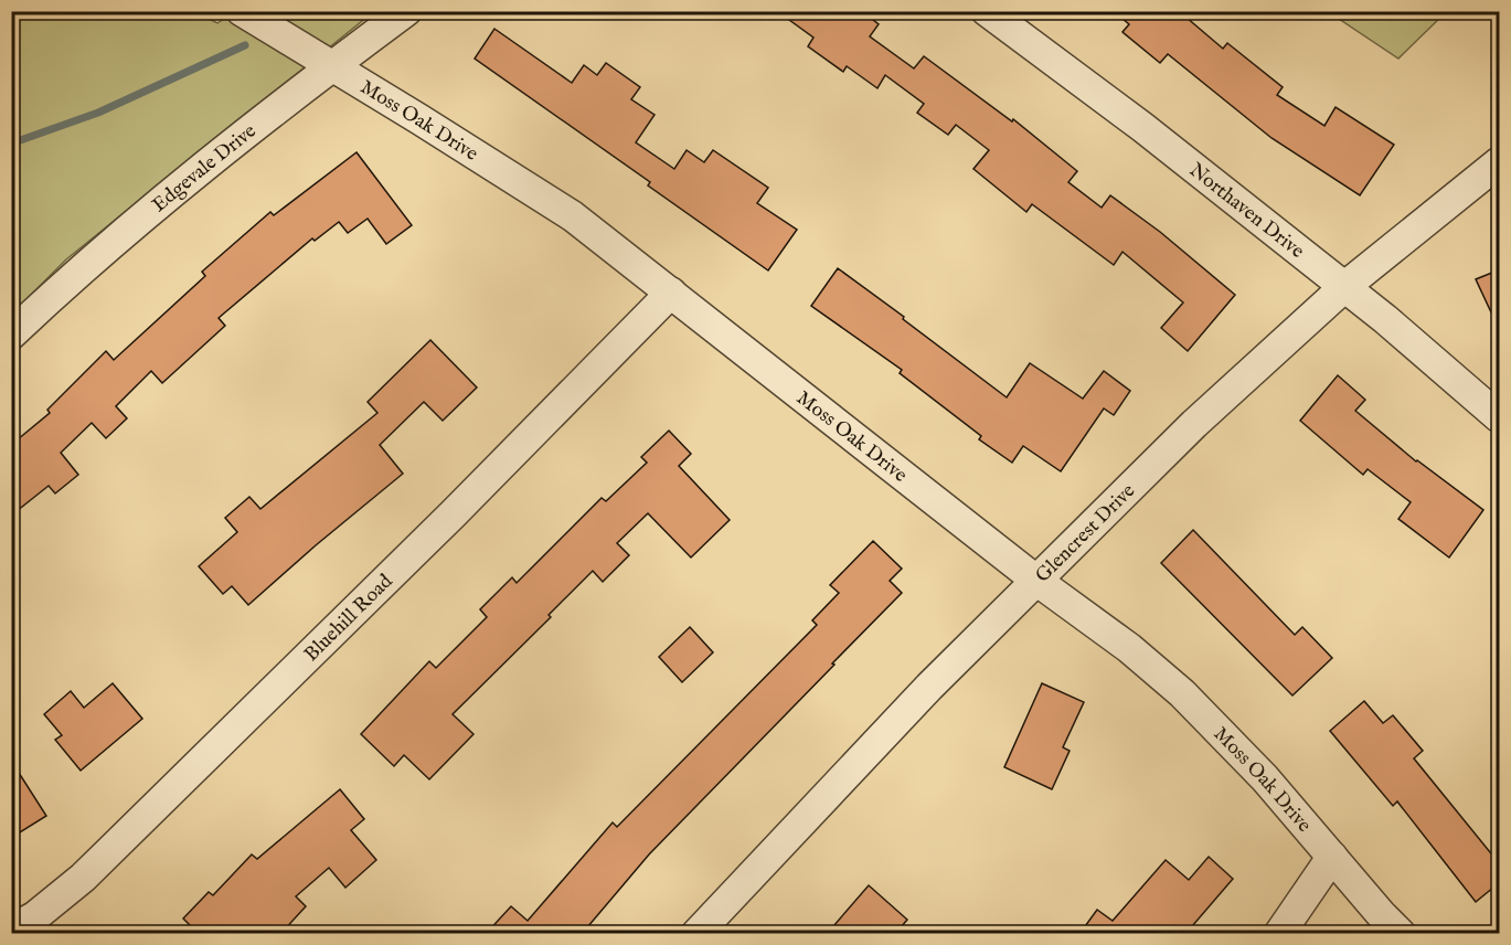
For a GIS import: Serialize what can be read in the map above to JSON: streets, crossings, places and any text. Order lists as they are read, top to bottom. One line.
{"streets":{"street":["Moss Oak Drive","Edgevale Drive","Northaven Drive","Glencrest Drive","Bluehill Road"]},"crossings":[["Moss Oak Drive","Edgevale Drive"],["Moss Oak Drive","Glencrest Drive"],["Moss Oak Drive","Bluehill Road"],["Northaven Drive","Glencrest Drive"]]}
